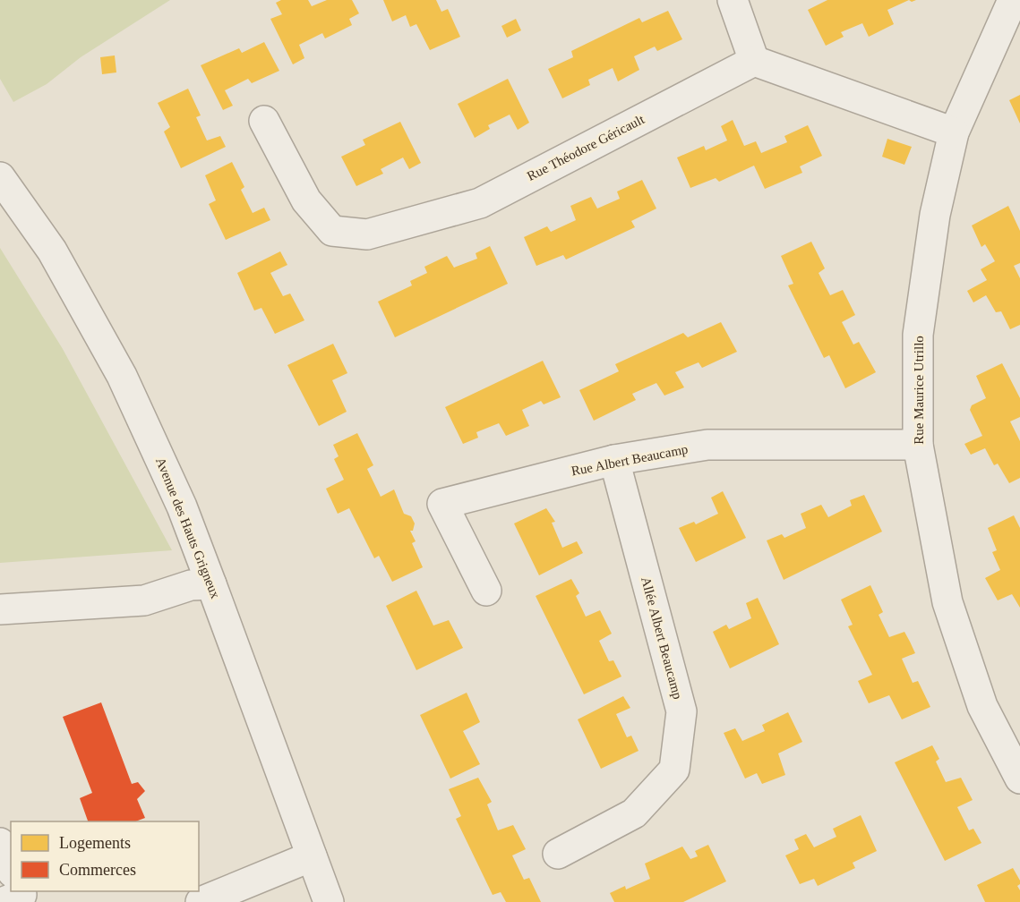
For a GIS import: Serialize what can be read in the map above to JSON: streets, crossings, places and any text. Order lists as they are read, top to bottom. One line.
{"streets":{"street":["Rue Théodore Géricault","Rue Maurice Utrillo","Rue Albert Beaucamp","Avenue des Hauts Grigneux","Allée Albert Beaucamp"]},"crossings":[["Rue Maurice Utrillo","Rue Albert Beaucamp"],["Rue Albert Beaucamp","Allée Albert Beaucamp"]],"legend":["Logements","Commerces"]}
